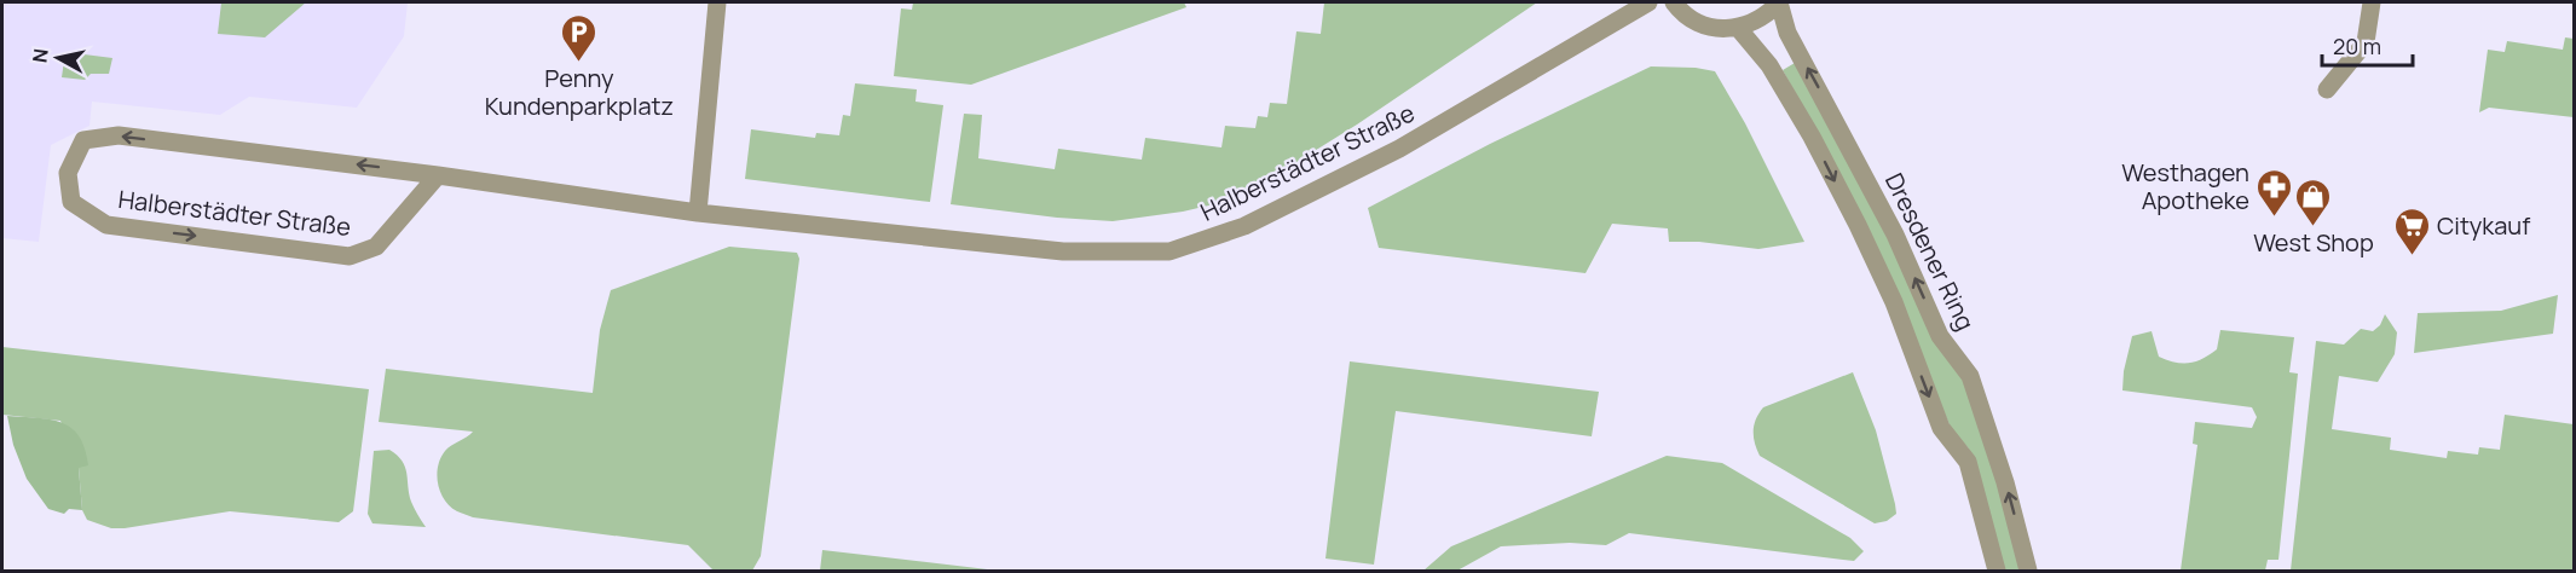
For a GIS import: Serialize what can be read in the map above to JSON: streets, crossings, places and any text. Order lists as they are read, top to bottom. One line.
{"streets":{"street":["Halberstädter Straße","Dresdener Ring"]},"places":{"parking":["Penny Kundenparkplatz"],"pharmacy":["Westhagen Apotheke"],"shop":["West Shop"],"supermarket":["Citykauf"]},"scale_bar":"20 m","north":"left"}
